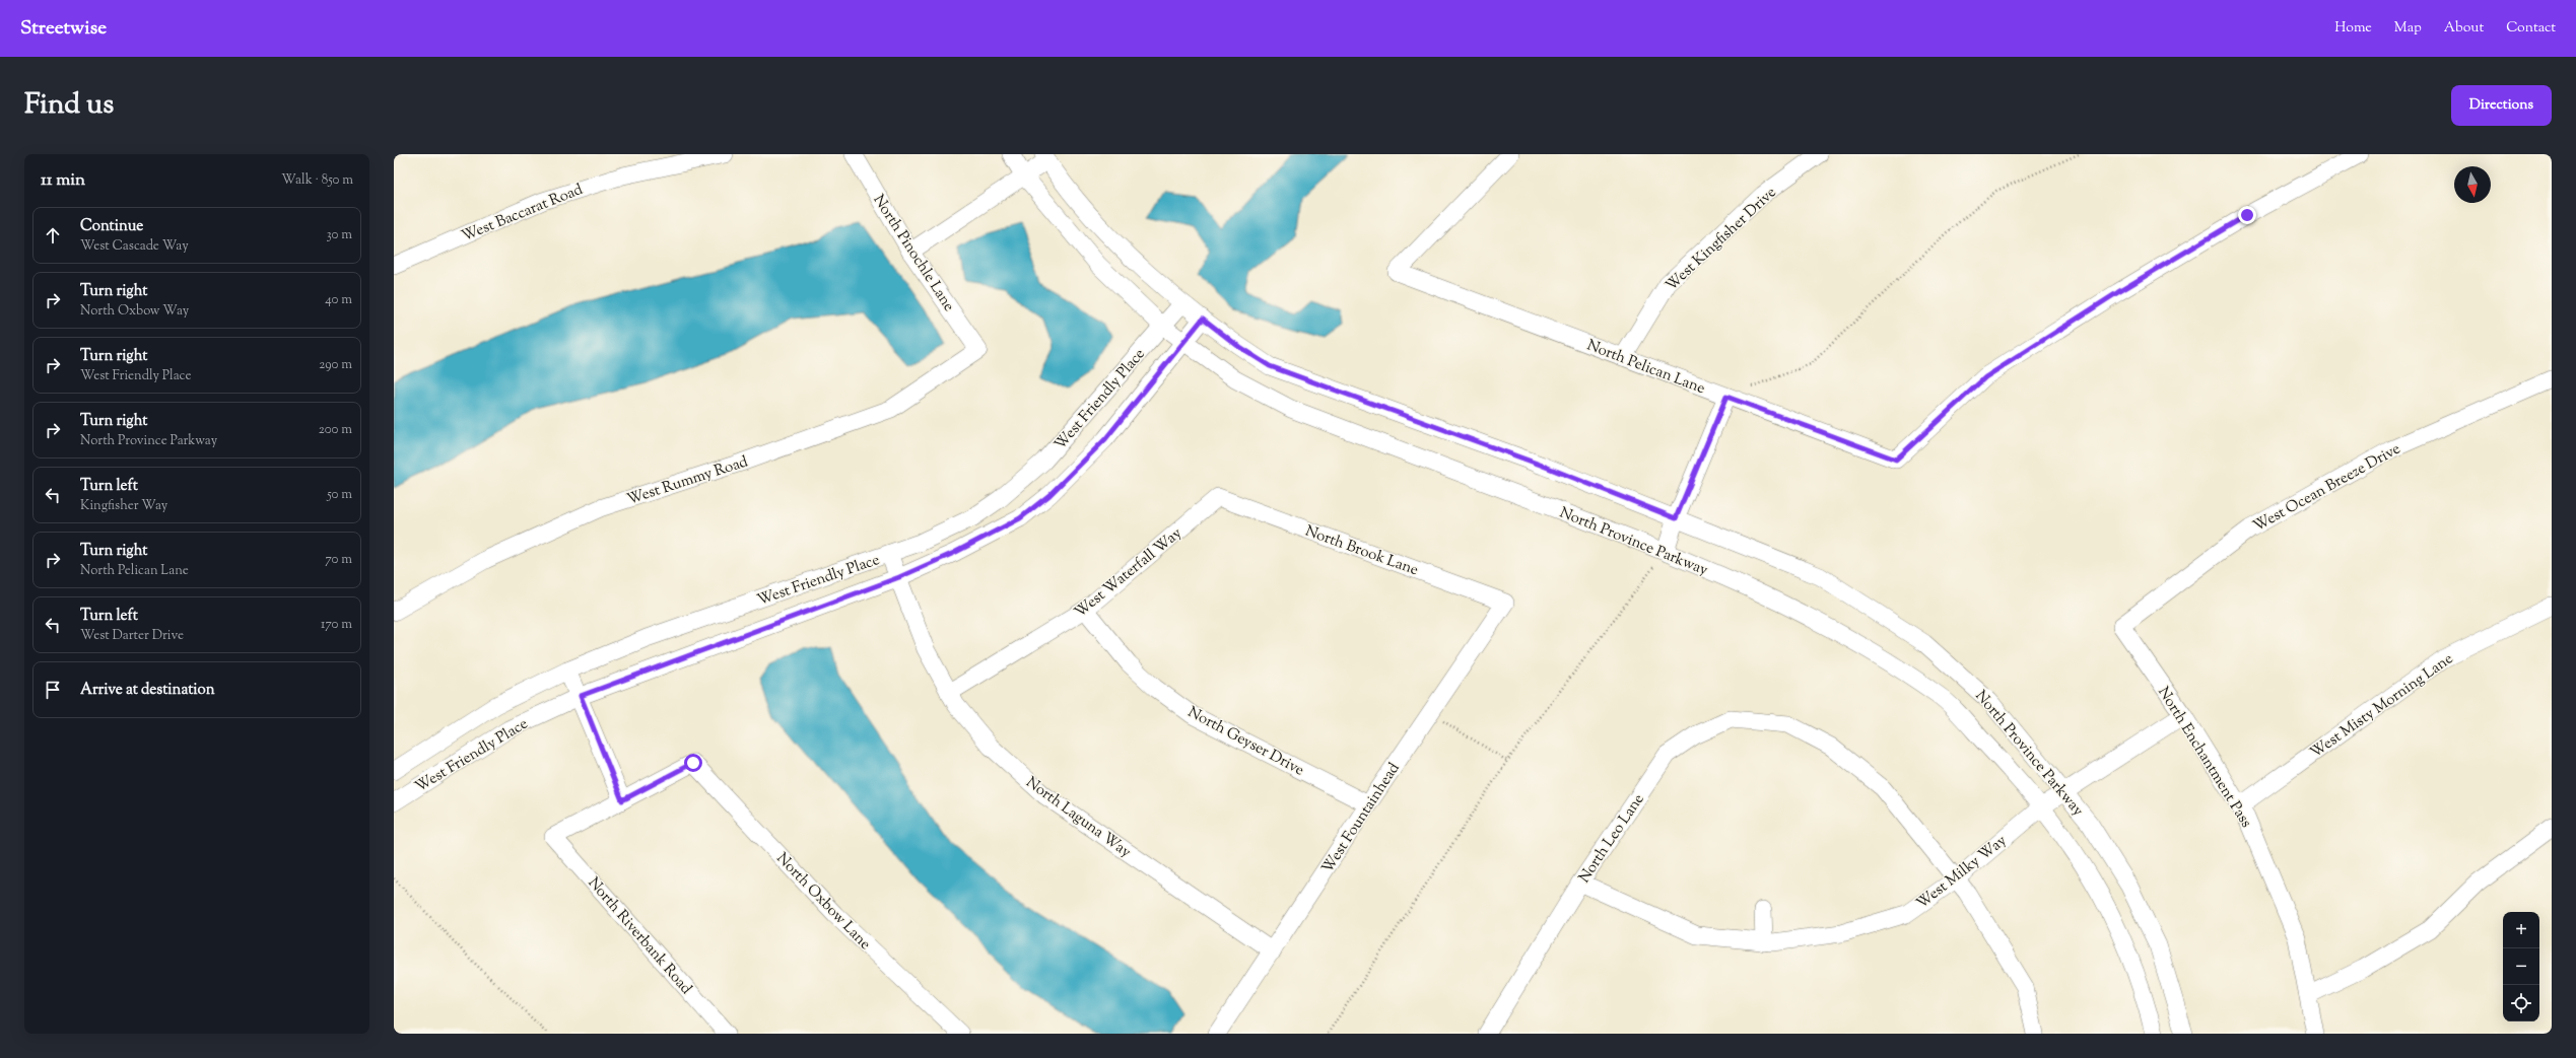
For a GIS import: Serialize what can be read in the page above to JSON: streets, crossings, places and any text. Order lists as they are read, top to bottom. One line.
{"streets":{"street":["West Baccarat Road","West Kingfisher Drive","North Pinochle Lane","North Pelican Lane","West Friendly Place","West Rummy Road","West Ocean Breeze Drive","North Province Parkway","North Brook Lane","West Waterfall Way","West Misty Morning Lane","North Geyser Drive","North Enchantment Pass","North Laguna Way","West Fountainhead","North Leo Lane","West Milky Way","North Oxbow Lane","North Riverbank Road"]},"crossings":[["West Kingfisher Drive","North Pelican Lane"],["North Pinochle Lane","West Rummy Road"],["West Friendly Place","North Province Parkway"],["West Friendly Place","North Laguna Way"],["West Ocean Breeze Drive","North Enchantment Pass"],["North Province Parkway","West Milky Way"],["North Brook Lane","West Waterfall Way"],["North Brook Lane","West Fountainhead"],["West Waterfall Way","North Geyser Drive"],["West Waterfall Way","North Laguna Way"],["West Misty Morning Lane","North Enchantment Pass"],["North Geyser Drive","West Fountainhead"],["North Enchantment Pass","West Milky Way"],["North Laguna Way","West Fountainhead"],["North Leo Lane","West Milky Way"],["North Oxbow Lane","North Riverbank Road"]],"north":"bottom","page":{"header":"Streetwise","nav":["Home","Map","About","Contact"],"title":"Find us","buttons":"Directions","heading":["11 min","Walk · 850 m"],"list":[["Continue","West Cascade Way","30 m"],["Turn right","North Oxbow Way","40 m"],["Turn right","West Friendly Place","290 m"],["Turn right","North Province Parkway","200 m"],["Turn left","Kingfisher Way","50 m"],["Turn right","North Pelican Lane","70 m"],["Turn left","West Darter Drive","170 m"],"Arrive at destination"],"map_buttons":["+","−"]}}
